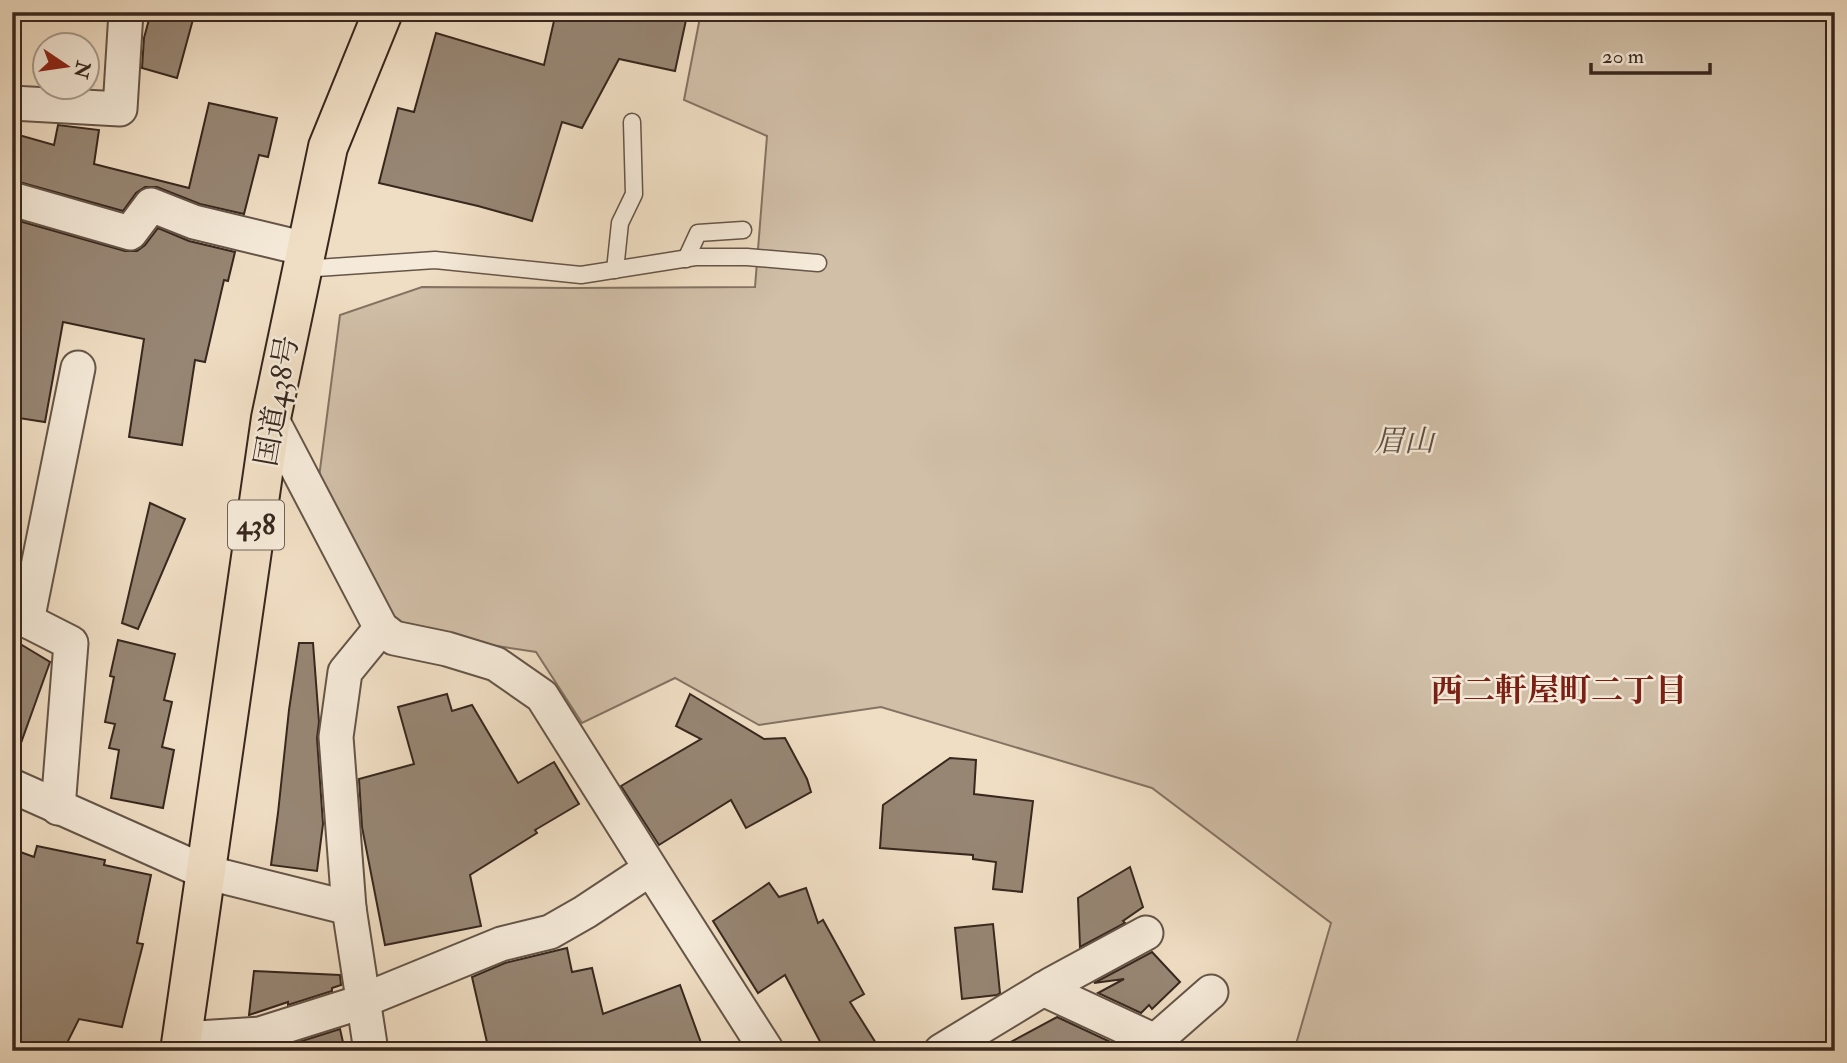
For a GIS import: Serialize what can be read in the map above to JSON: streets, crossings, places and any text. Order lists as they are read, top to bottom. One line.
{"streets":{"highway":["国道438号","438"]},"districts":["西二軒屋町二丁目"],"parks":["眉山"],"scale_bar":"20 m","north":"right"}
